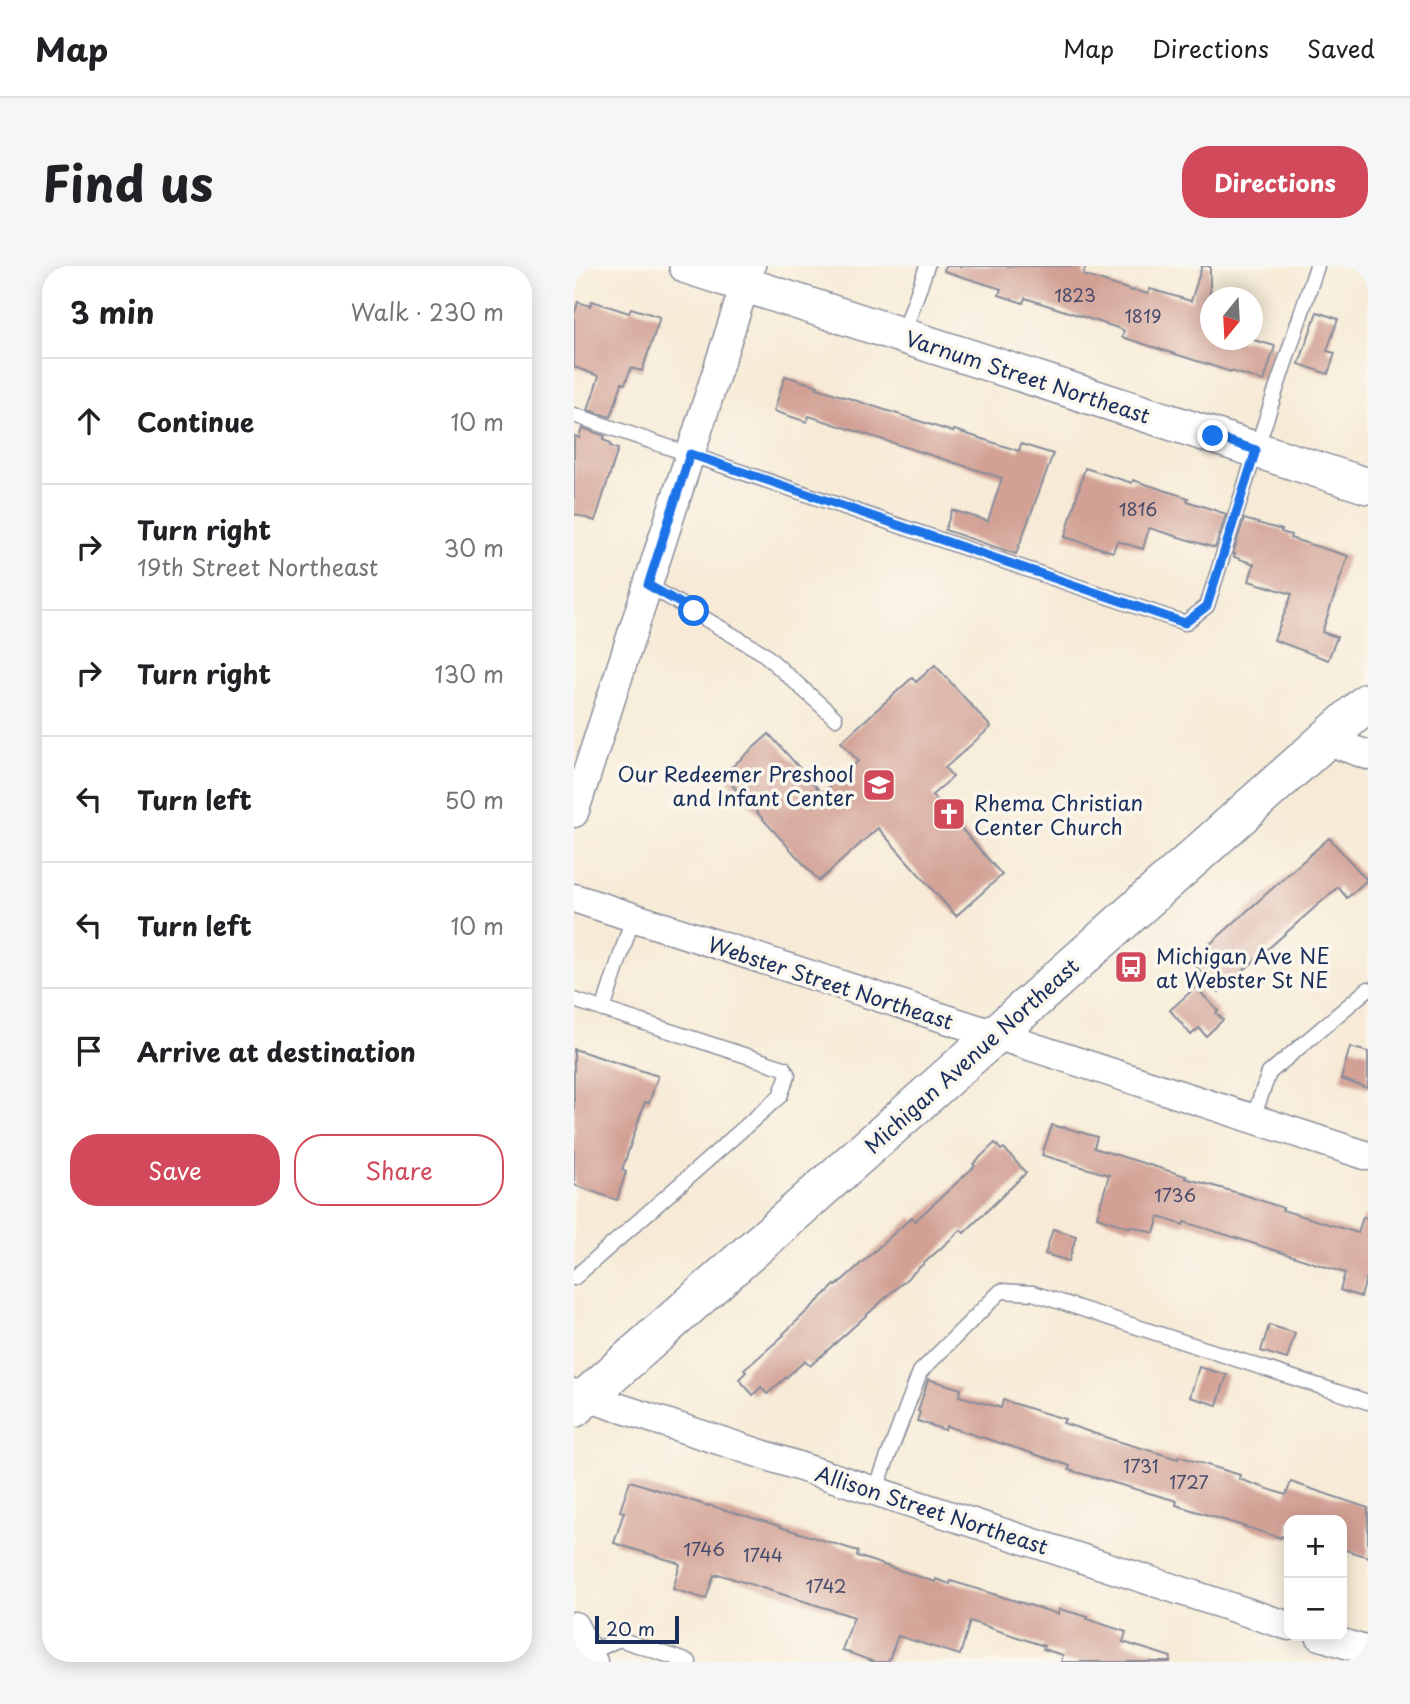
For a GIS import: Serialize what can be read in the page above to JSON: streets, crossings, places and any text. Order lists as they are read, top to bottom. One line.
{"streets":{"main road":["Michigan Avenue Northeast"],"street":["Varnum Street Northeast","Webster Street Northeast","Allison Street Northeast"]},"crossings":[["Webster Street Northeast","Michigan Avenue Northeast"],["Michigan Avenue Northeast","Allison Street Northeast"]],"places":{"school or university":["Our Redeemer Preshool and Infant Center"],"church":["Rhema Christian Center Church"],"bus stop":["Michigan Ave NE at Webster St NE"]},"house_numbers":["1823","1819","1816","1736","1731","1727","1746","1744","1742"],"scale_bar":"20 m","north":"bottom","page":{"header":"Map","nav":["Map","Directions","Saved"],"title":"Find us","buttons":["Directions",["Save","Share"]],"heading":["3 min","Walk · 230 m"],"list":[["Continue","10 m"],["Turn right","19th Street Northeast","30 m"],["Turn right","130 m"],["Turn left","50 m"],["Turn left","10 m"],"Arrive at destination"],"map_buttons":["+","−"],"scale":"20 m"}}
